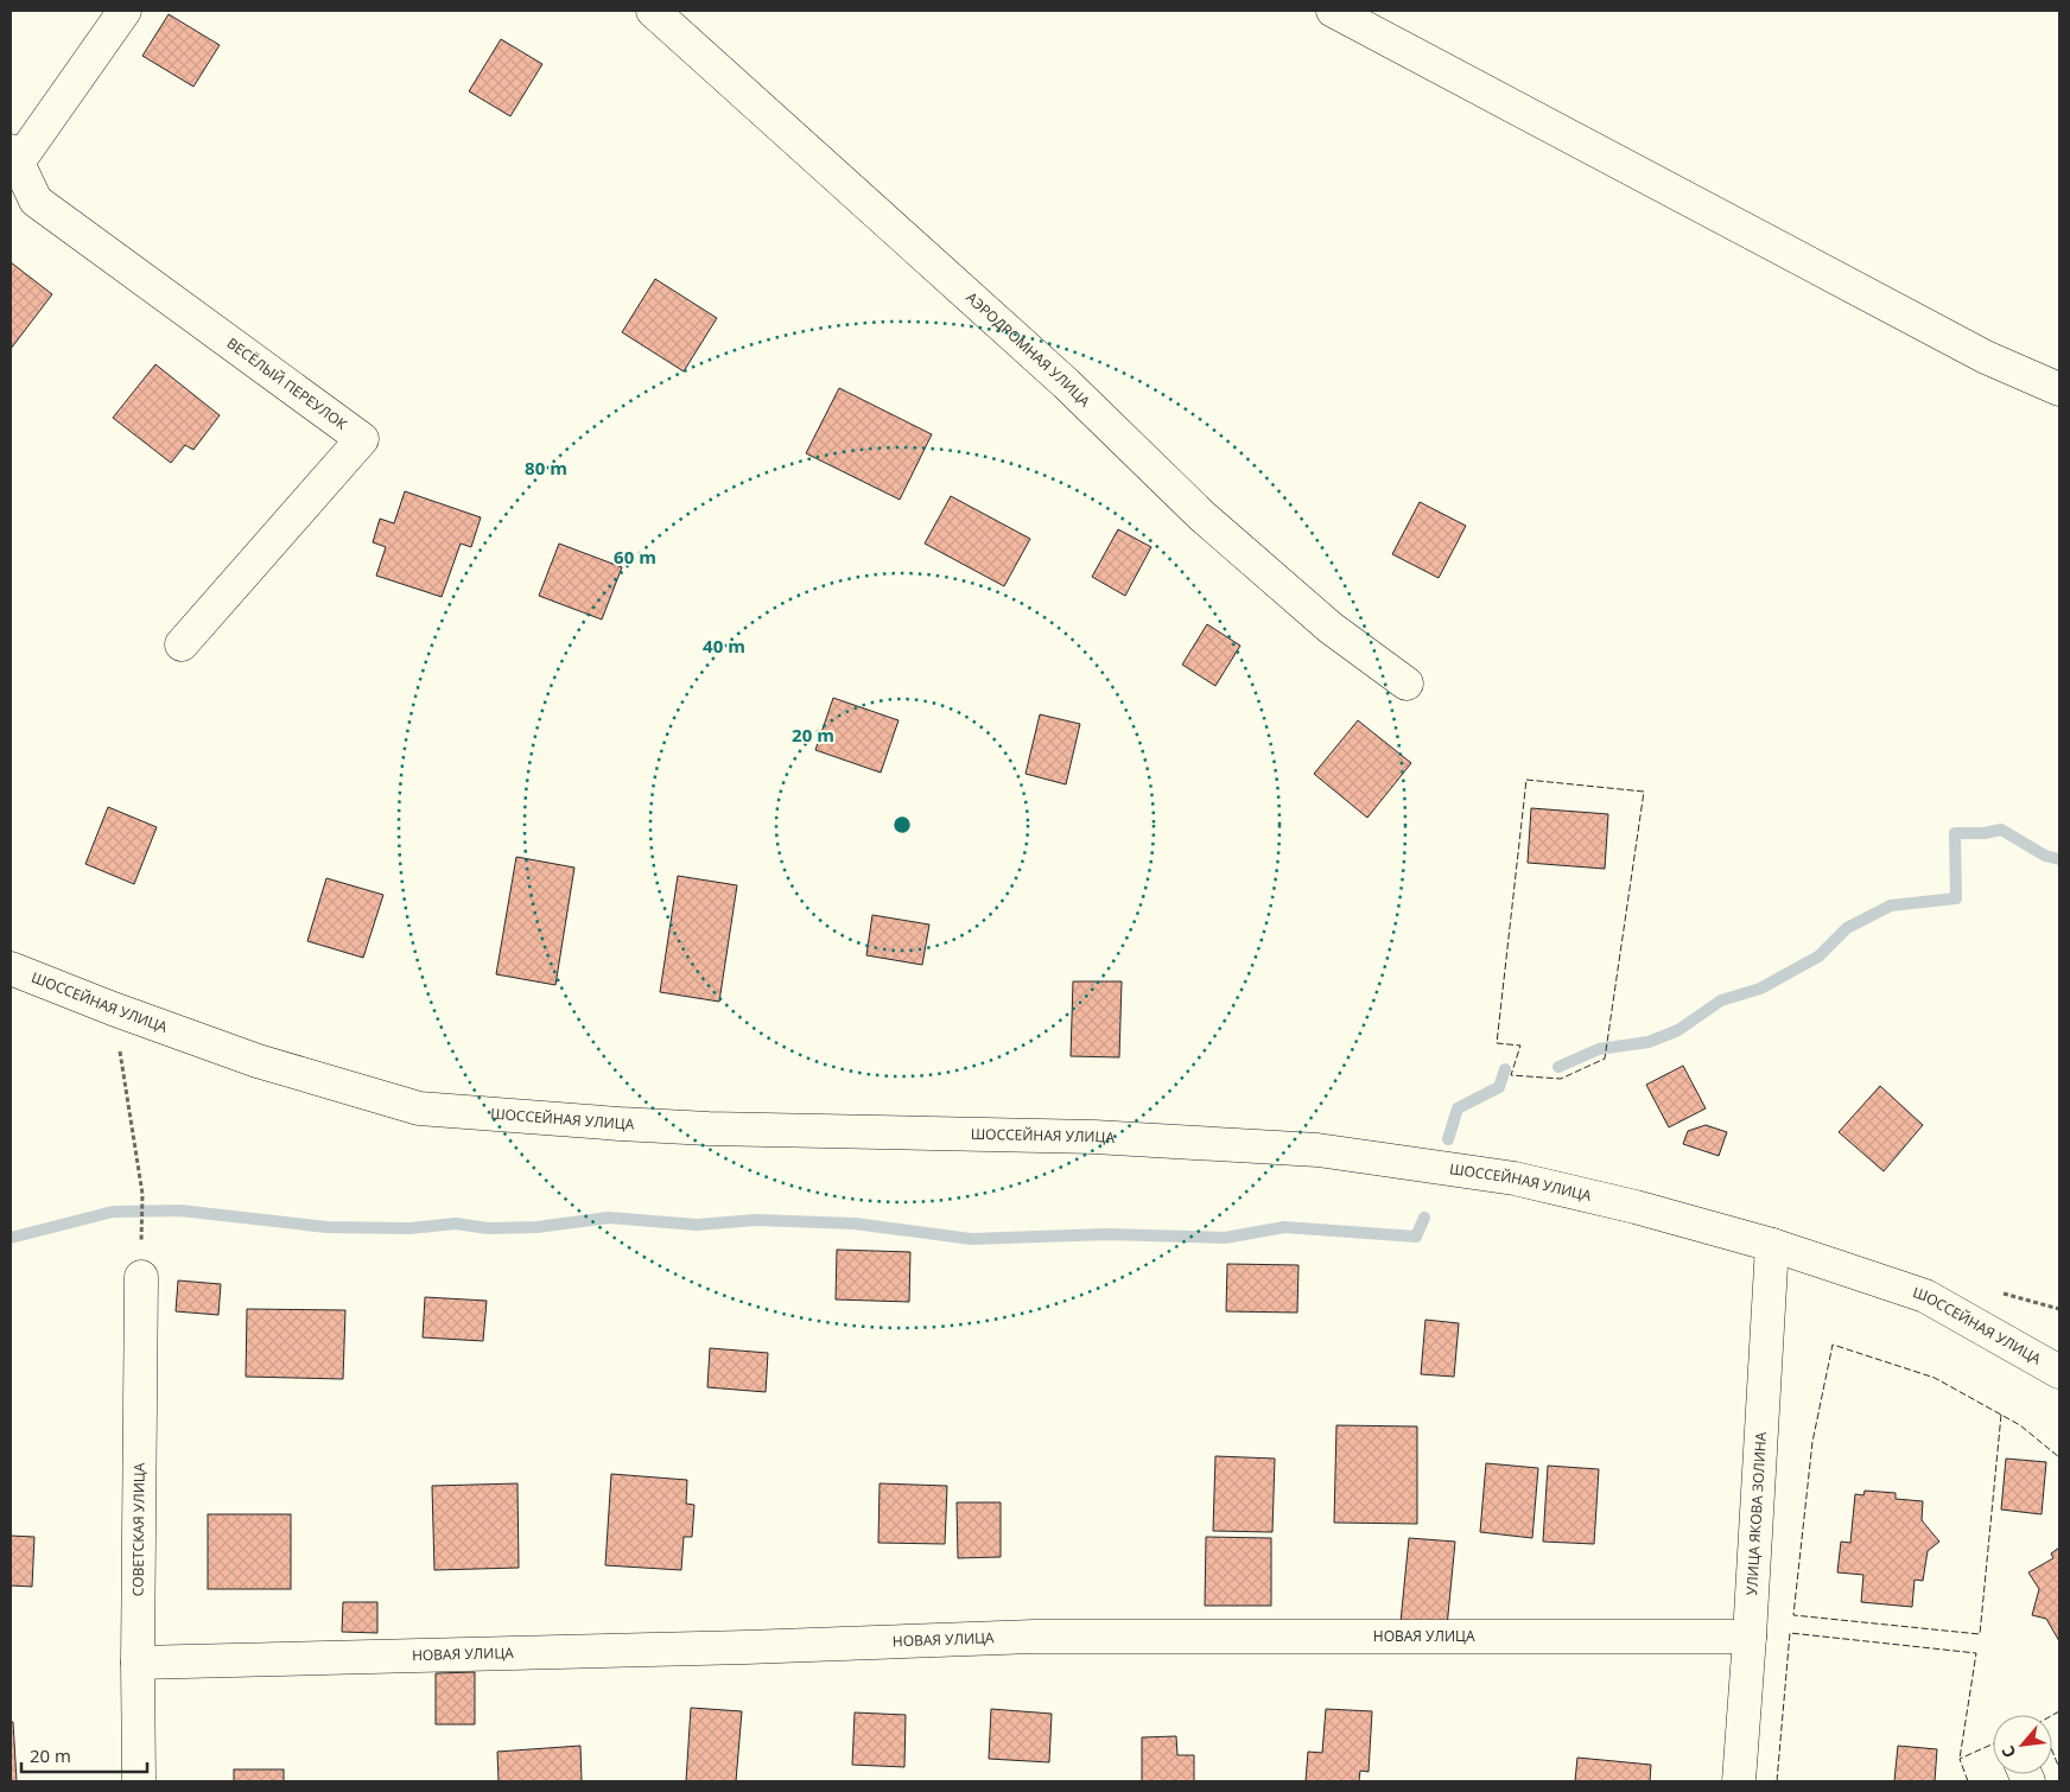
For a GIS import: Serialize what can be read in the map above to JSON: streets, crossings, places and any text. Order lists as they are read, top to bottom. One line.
{"streets":{"street":["АЭРОДРОМНАЯ УЛИЦА","ВЕСЁЛЫЙ ПЕРЕУЛОК","ШОССЕЙНАЯ УЛИЦА","УЛИЦА ЯКОВА ЗОЛИНА","СОВЕТСКАЯ УЛИЦА","НОВАЯ УЛИЦА"]},"crossings":[["ШОССЕЙНАЯ УЛИЦА","УЛИЦА ЯКОВА ЗОЛИНА"],["УЛИЦА ЯКОВА ЗОЛИНА","НОВАЯ УЛИЦА"],["СОВЕТСКАЯ УЛИЦА","НОВАЯ УЛИЦА"]],"scale_bar":"20 m","north":"bottom left","rings":["80 m","60 m","40 m","20 m"]}
